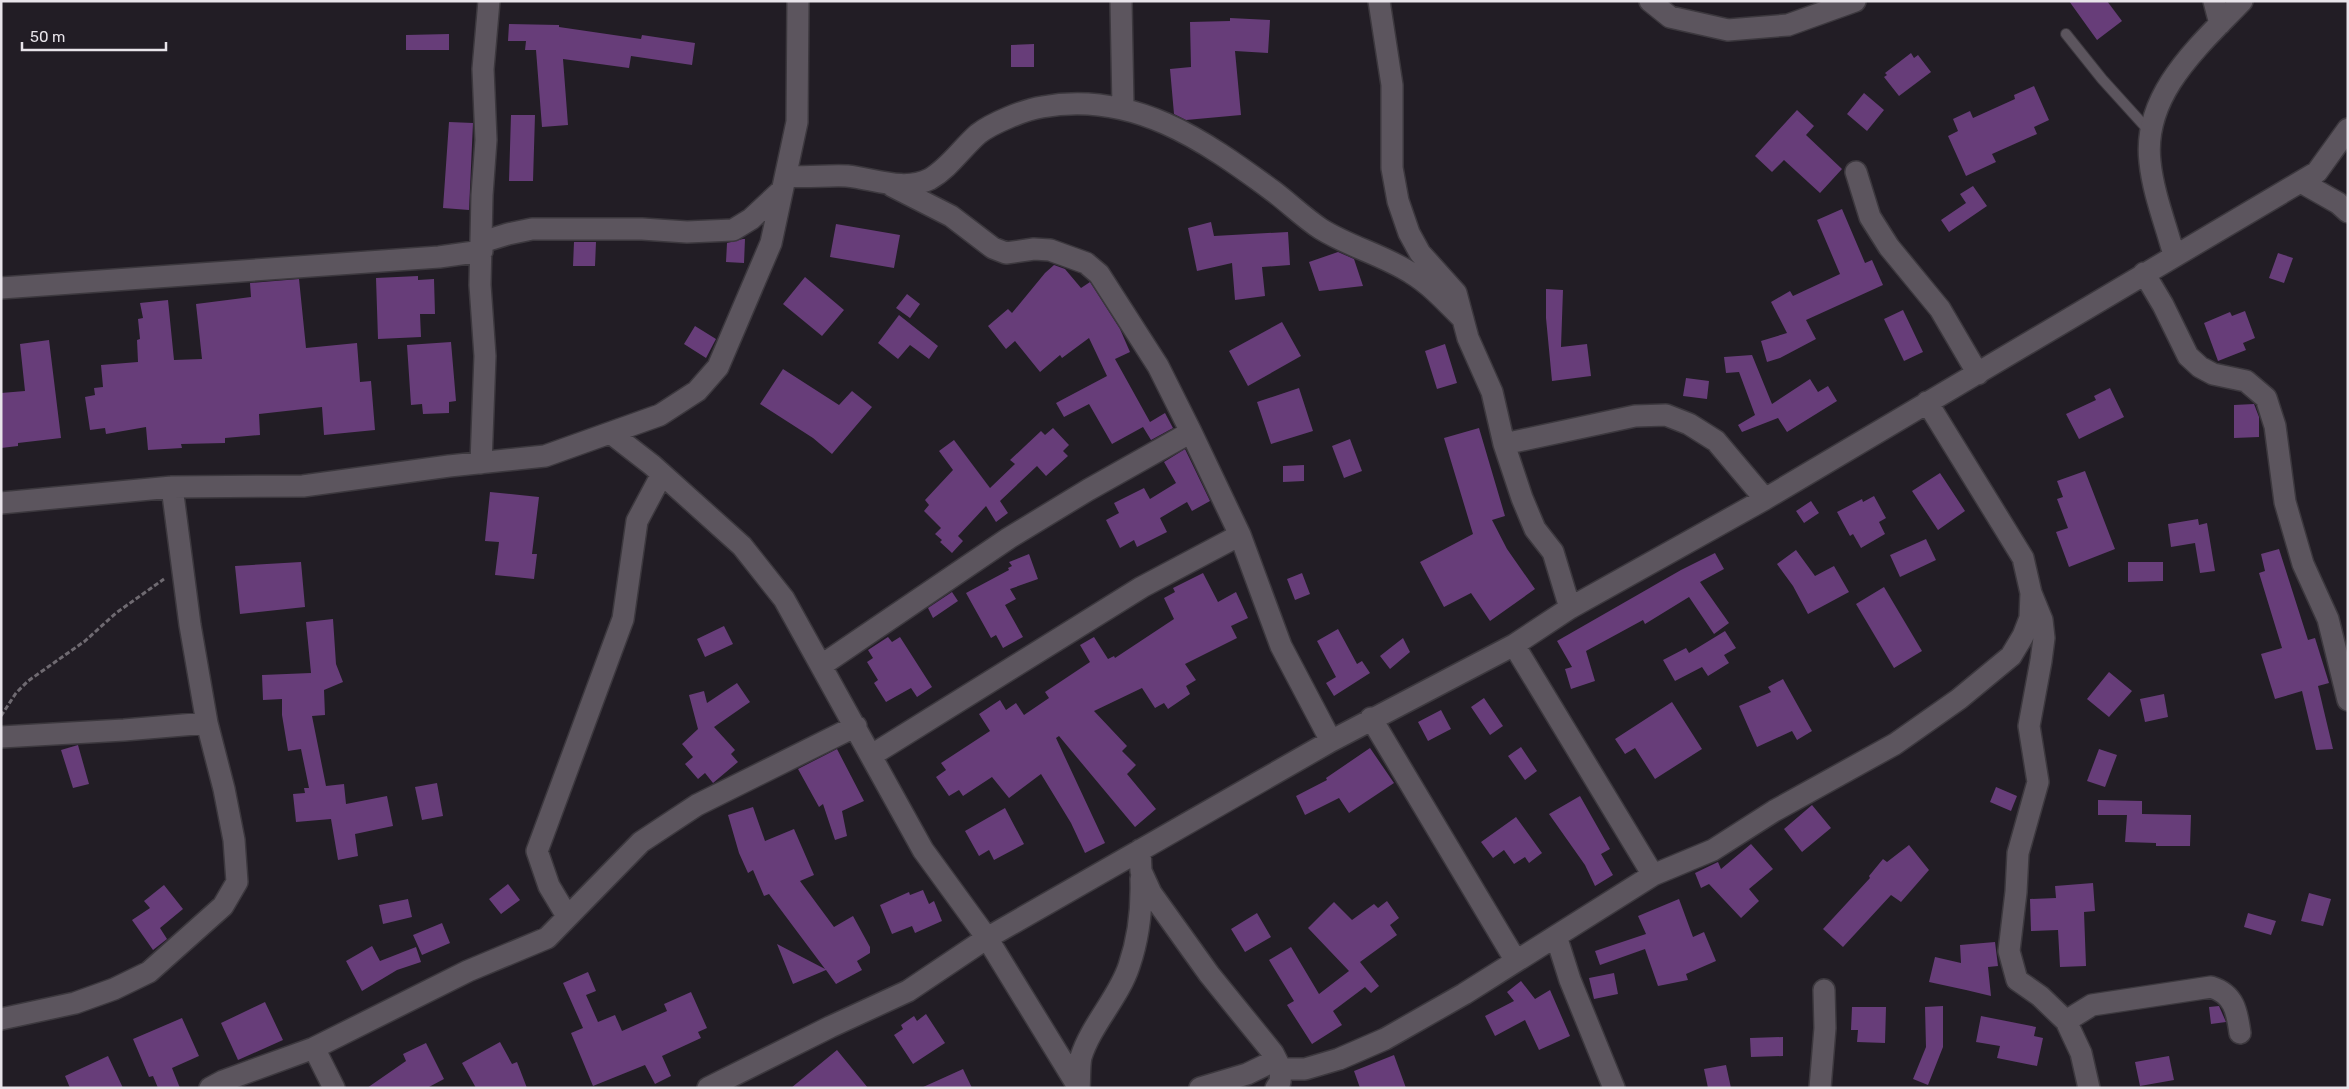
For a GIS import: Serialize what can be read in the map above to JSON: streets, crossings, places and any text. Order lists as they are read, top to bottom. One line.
{"scale_bar":"50 m"}
